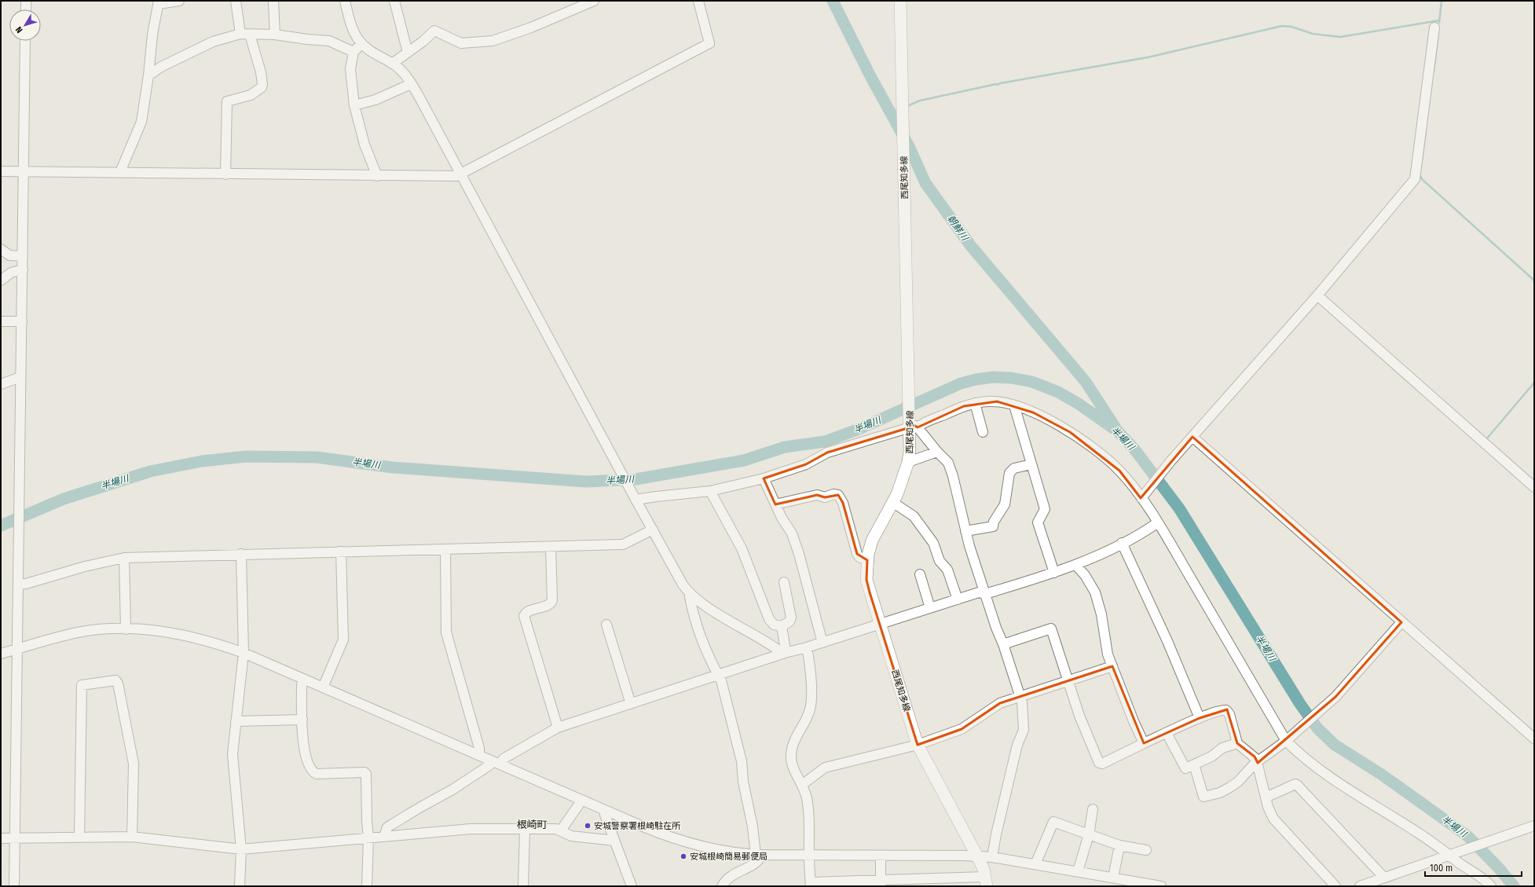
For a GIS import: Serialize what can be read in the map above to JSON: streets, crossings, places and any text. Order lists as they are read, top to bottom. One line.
{"streets":{"main road":["西尾知多線"]},"districts":["根崎町"],"water":["朝鮮川","半場川"],"places":["安城警察署根崎駐在所","安城根崎簡易郵便局"],"scale_bar":"100 m","north":"bottom left"}
